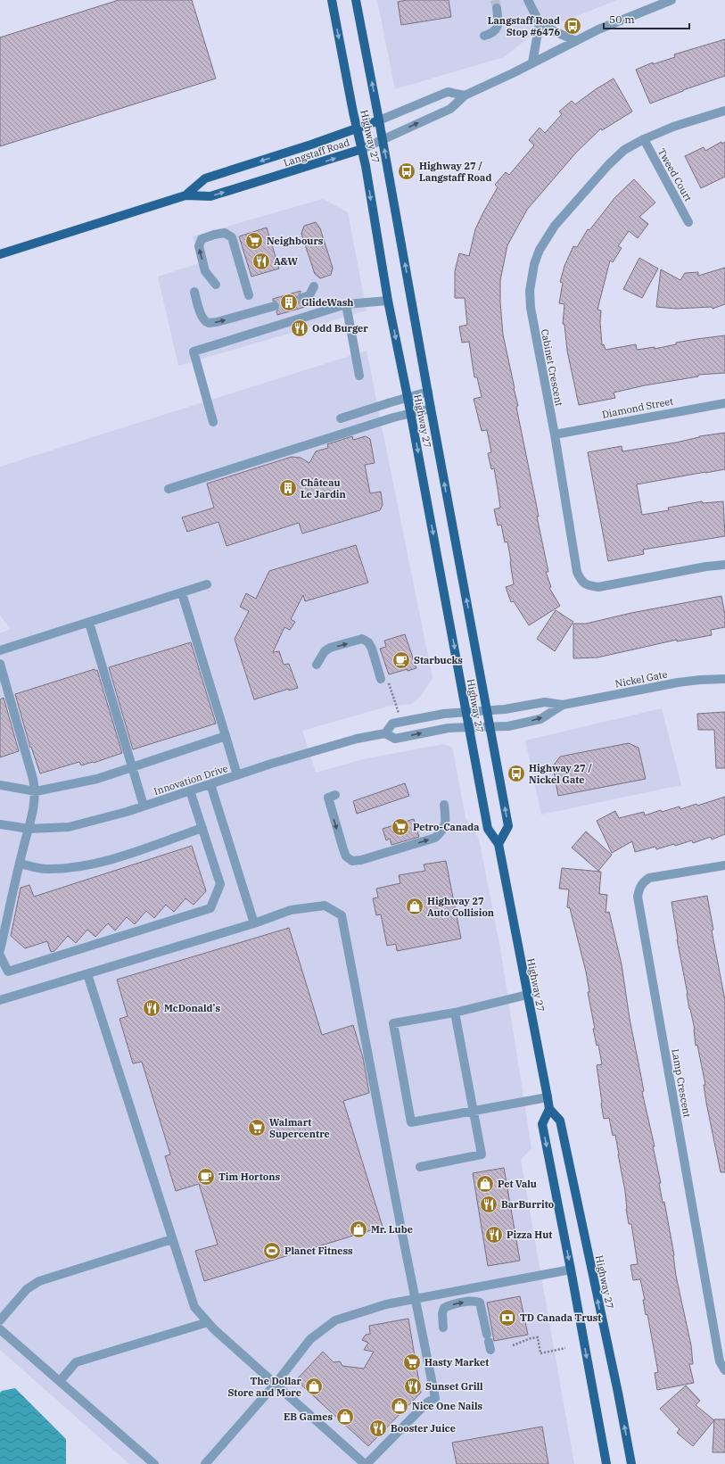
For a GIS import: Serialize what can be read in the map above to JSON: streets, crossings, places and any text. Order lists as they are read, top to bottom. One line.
{"streets":{"main road":["Highway 27","Langstaff Road"],"street":["Tweed Court","Cabinet Crescent","Diamond Street","Nickel Gate","Innovation Drive","Lamp Crescent"]},"crossings":[["Highway 27","Langstaff Road"],["Highway 27","Nickel Gate"],["Highway 27","Innovation Drive"],["Tweed Court","Cabinet Crescent"],["Cabinet Crescent","Diamond Street"],["Nickel Gate","Innovation Drive"]],"places":{"bus stop":["Langstaff Road Stop #6476","Highway 27 / Langstaff Road","Highway 27 / Nickel Gate"],"supermarket":["Neighbours","Petro-Canada","Walmart Supercentre","Hasty Market"],"restaurant":["A&W","Odd Burger","McDonald's","BarBurrito","Pizza Hut","Sunset Grill","Booster Juice"],"building":["GlideWash","Château Le Jardin"],"cafe":["Starbucks","Tim Hortons"],"shop":["Highway 27 Auto Collision","Pet Valu","Mr. Lube","The Dollar Store and More","Nice One Nails","EB Games"],"sports":["Planet Fitness"],"bank":["TD Canada Trust"]},"scale_bar":"50 m"}
